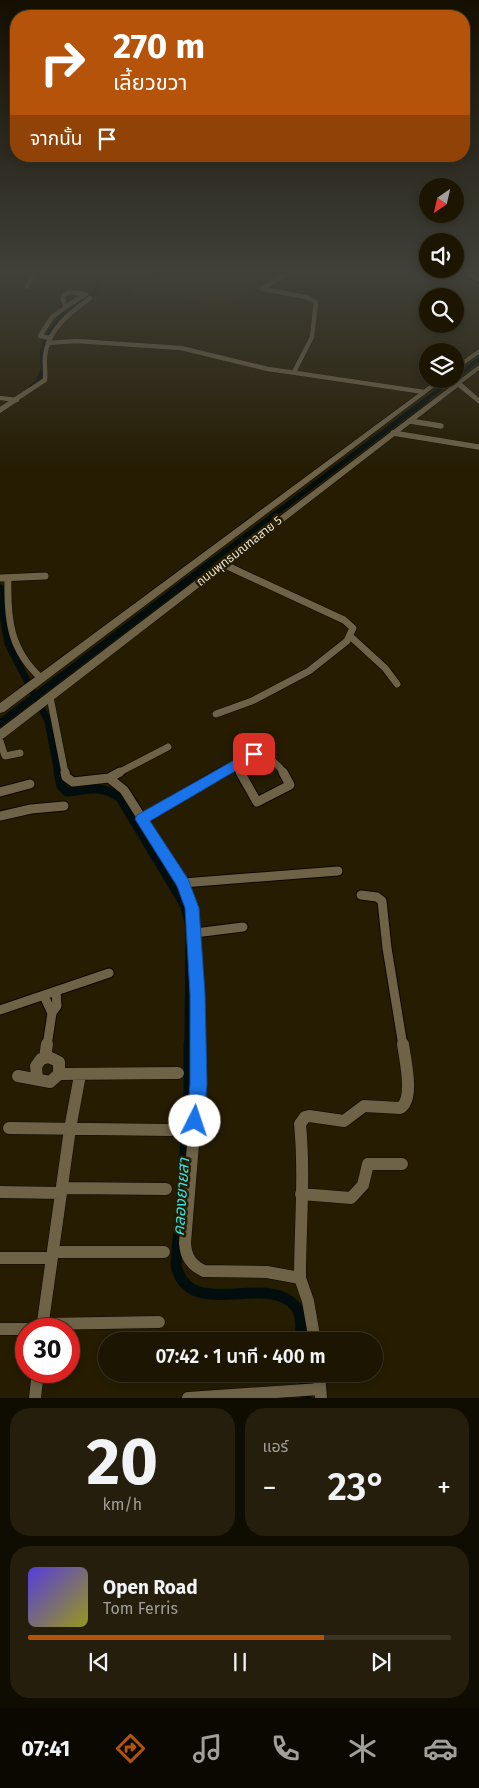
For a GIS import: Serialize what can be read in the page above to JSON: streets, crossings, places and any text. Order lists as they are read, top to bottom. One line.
{"streets":{"main road":["ถนนพุทธมณฑลสาย 5"]},"water":["คลองยายสา"],"north":"bottom left","page":{"turn":["270 m","เลี้ยวขวา"],"then":"จากนั้น","limit":"30","trip":"07:42 · 1 นาที · 400 m","tile":[["20","km/h"],"แอร์"],"heat":["−","23°","+"],"song":["Open Road","Tom Ferris"],"tabs":"07:41"}}
